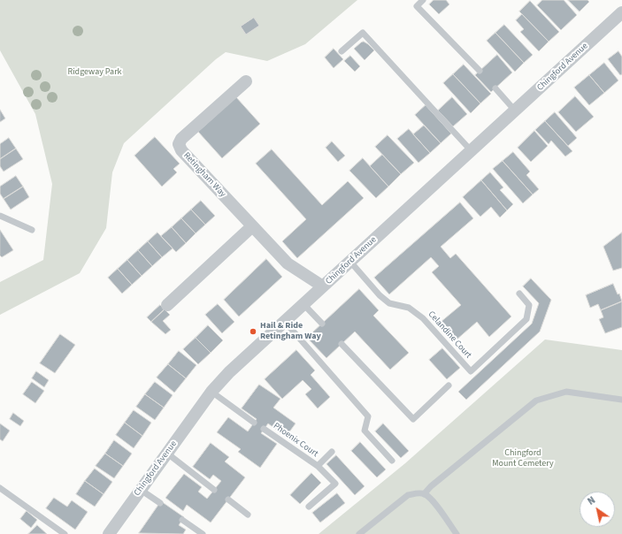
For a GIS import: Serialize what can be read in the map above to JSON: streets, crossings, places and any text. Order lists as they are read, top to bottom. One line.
{"streets":{"street":["Chingford Avenue","Retingham Way"],"lane":["Celandine Court","Phoenix Court"]},"crossings":[["Chingford Avenue","Retingham Way"],["Chingford Avenue","Celandine Court"]],"parks":["Ridgeway Park","Chingford Mount Cemetery"],"places":["Hail & Ride Retingham Way"],"north":"top left"}
